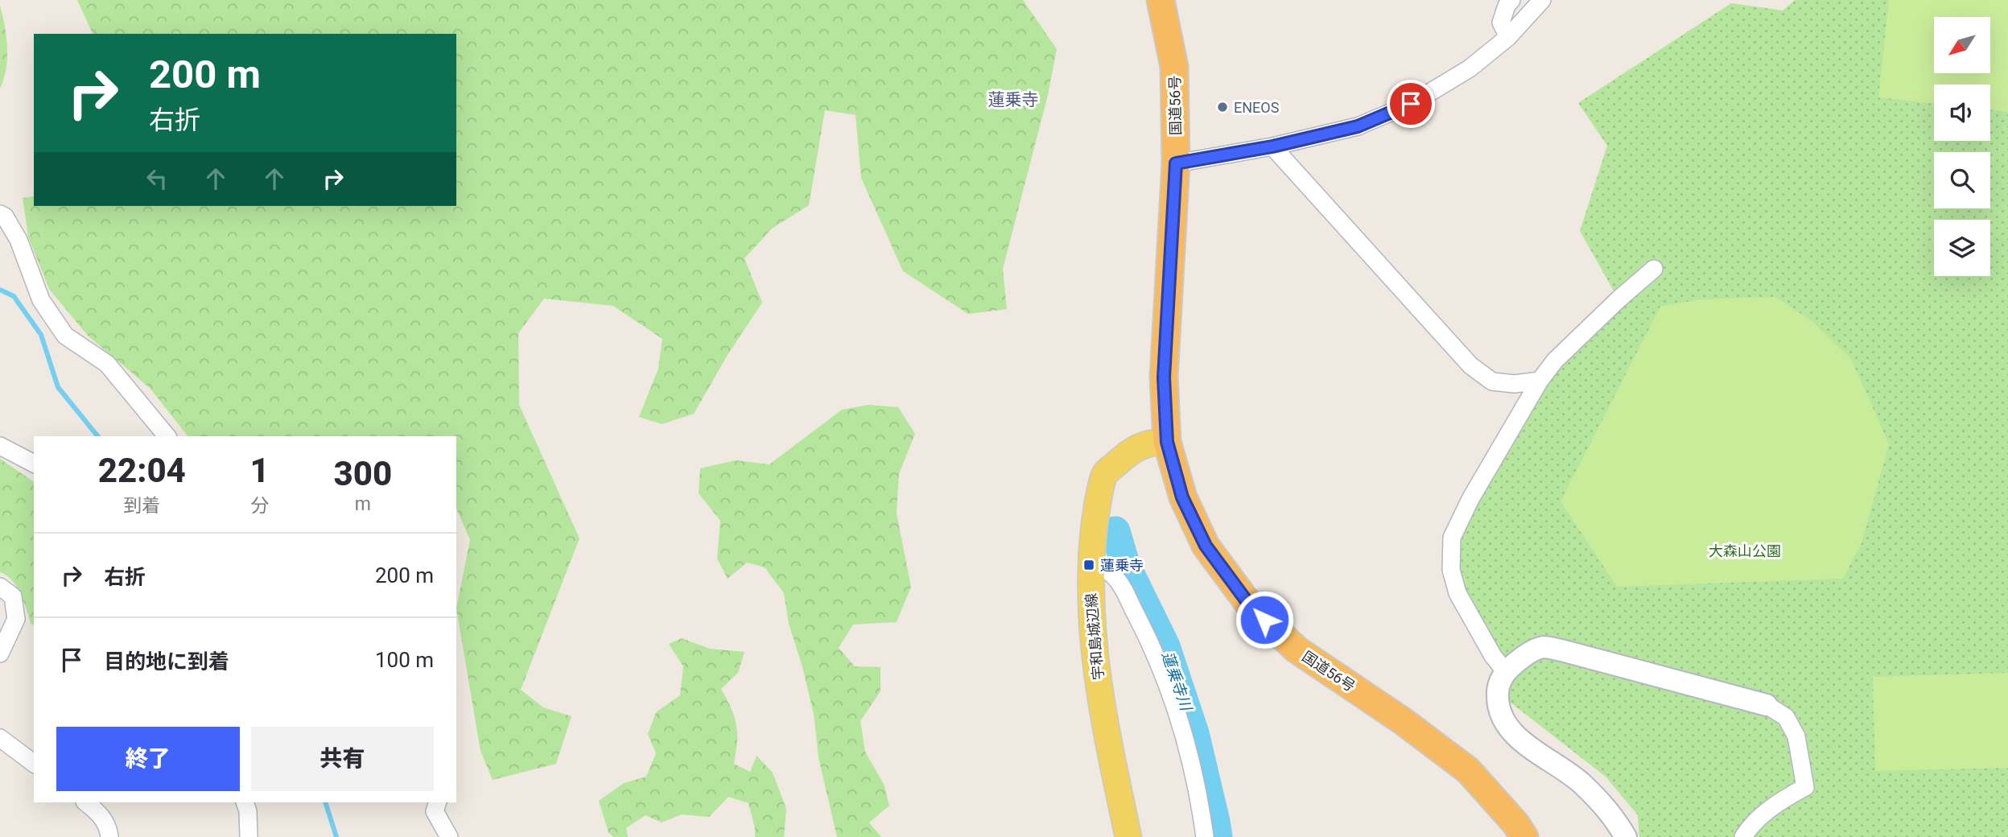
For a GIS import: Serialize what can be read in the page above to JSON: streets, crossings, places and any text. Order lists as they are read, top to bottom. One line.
{"streets":{"highway":["国道56号"],"main road":["宇和島城辺線"]},"crossings":[["国道56号","宇和島城辺線"]],"districts":["蓮乗寺"],"water":["蓮乗寺川"],"parks":["大森山公園"],"places":{"other":["ENEOS"],"transit":["蓮乗寺"]},"north":"bottom left","page":{"turn":["200 m","右折"],"eta":["22:04","到着","1","分","300","m"],"list":[{"name":"右折","value":"200 m"},{"name":"目的地に到着","value":"100 m"}],"buttons":["終了","共有"]}}
